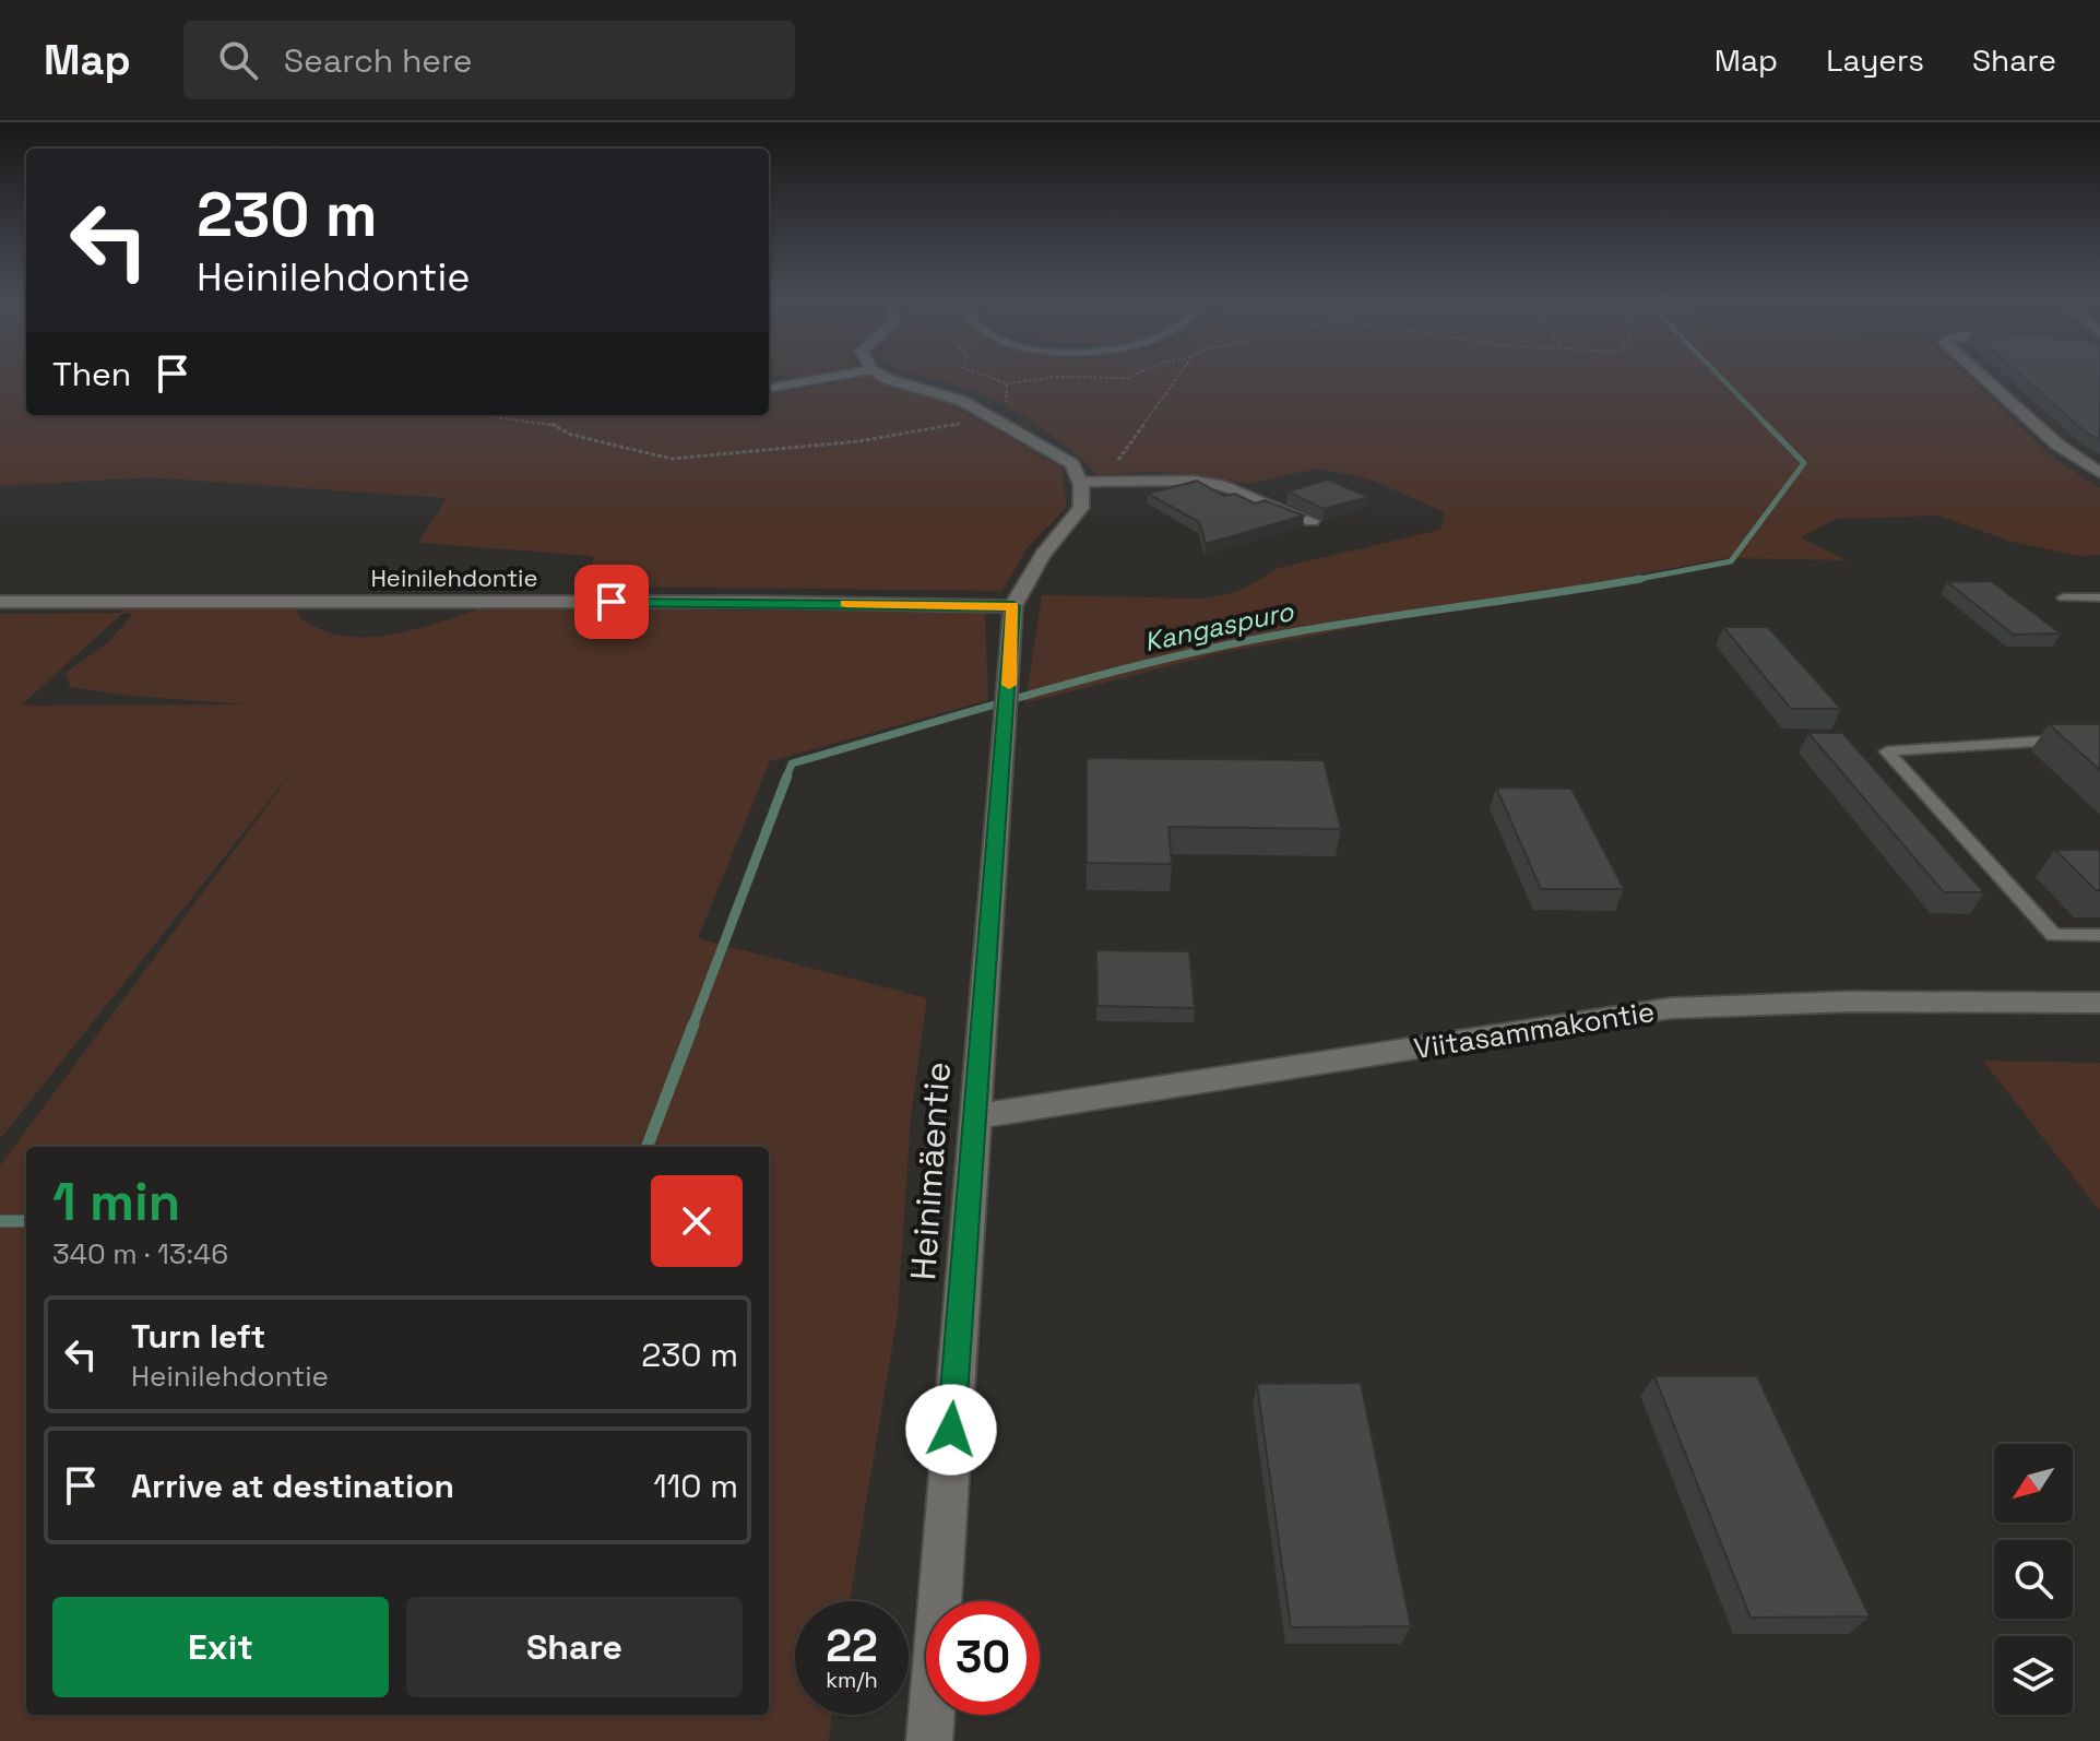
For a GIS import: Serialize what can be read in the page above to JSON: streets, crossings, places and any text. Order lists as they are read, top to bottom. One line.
{"streets":{"street":["Heinilehdontie","Viitasammakontie","Heinimäentie"]},"crossings":[["Heinilehdontie","Heinimäentie"],["Viitasammakontie","Heinimäentie"]],"water":["Kangaspuro"],"north":"bottom left","page":{"header":"Map","search":"Search here","nav":["Map","Layers","Share"],"turn":["230 m","Heinilehdontie"],"then":"Then","heading":["1 min","340 m · 13:46"],"list":[{"name":"Turn left","note":"Heinilehdontie","value":"230 m"},{"name":"Arrive at destination","value":"110 m"}],"buttons":["Exit","Share"],"speed":"22 km/h","limit":"30"}}
